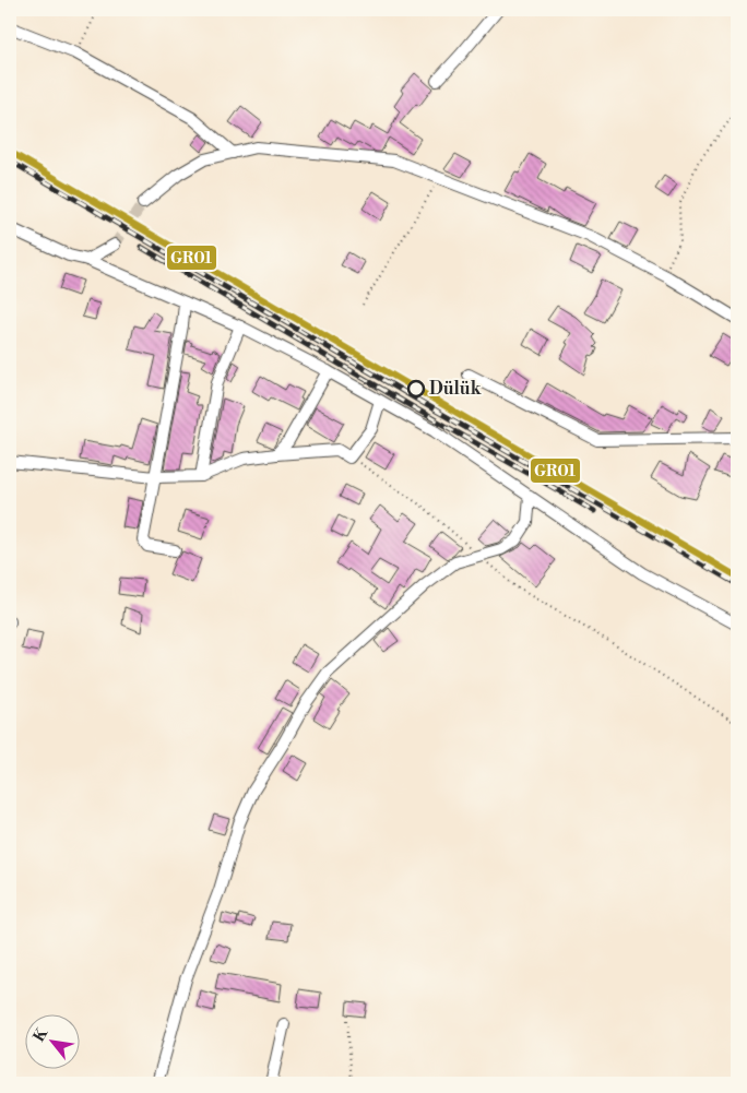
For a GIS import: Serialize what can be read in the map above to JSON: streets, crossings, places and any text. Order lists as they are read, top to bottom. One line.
{"places":["Dülük"],"lines":["transit line GR01"],"north":"top left"}
